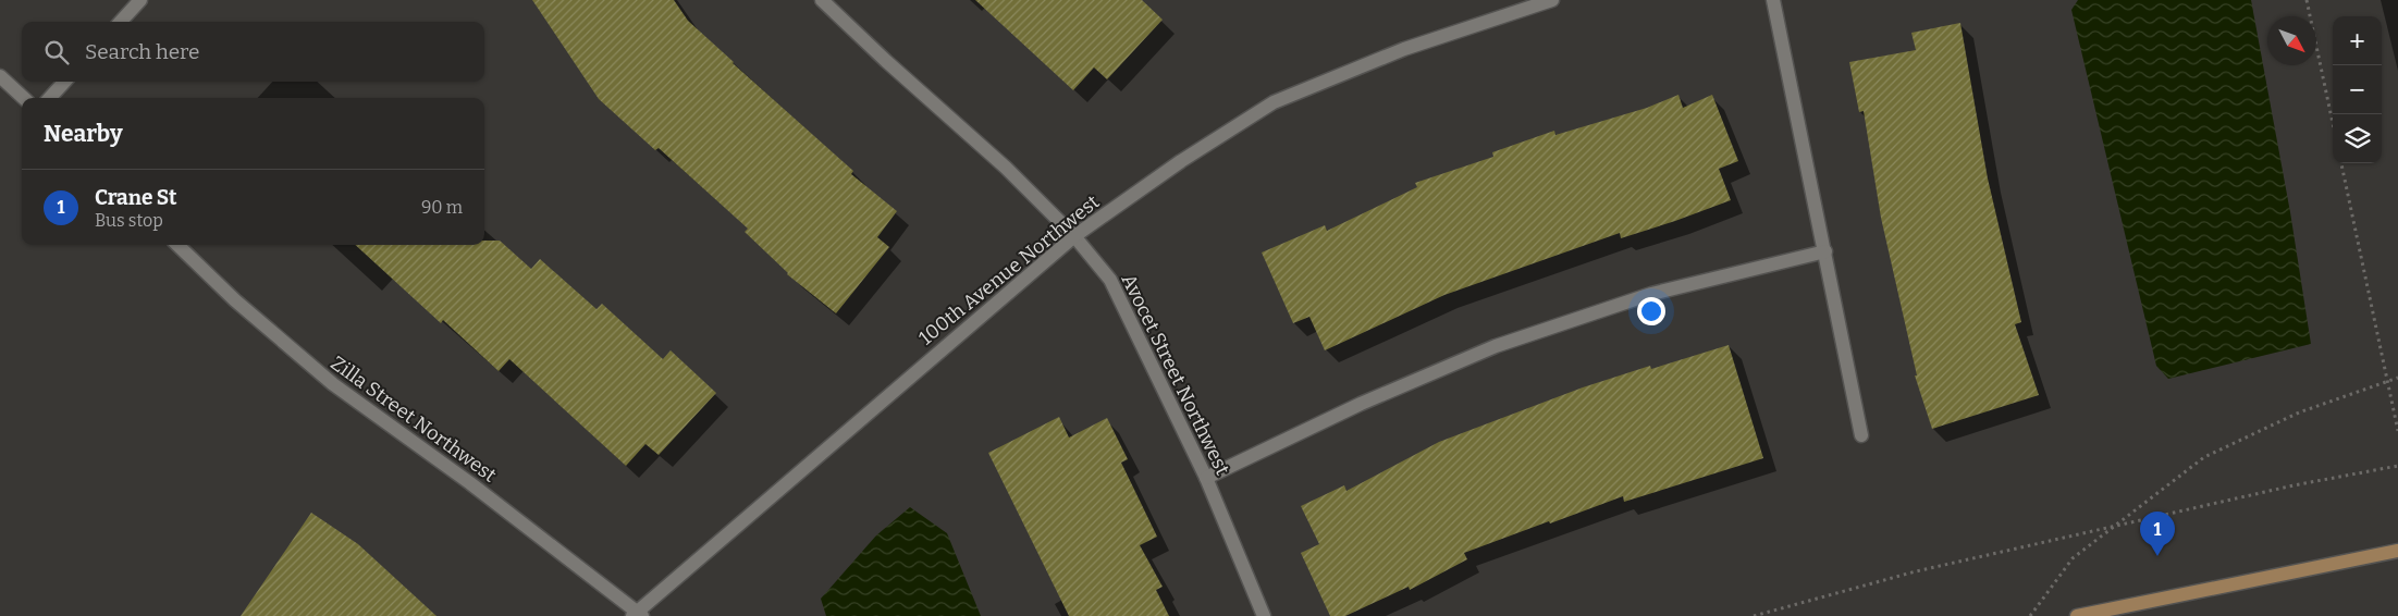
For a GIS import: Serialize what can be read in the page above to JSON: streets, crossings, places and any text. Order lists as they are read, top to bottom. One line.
{"streets":{"street":["100th Avenue Northwest","Avocet Street Northwest","Zilla Street Northwest"]},"crossings":[["100th Avenue Northwest","Avocet Street Northwest"],["100th Avenue Northwest","Zilla Street Northwest"]],"north":"bottom right","page":{"map_buttons":["+","−"],"search":"Search here","heading":"Nearby","list":[{"mark":"1","name":"Crane St","note":"Bus stop","value":"90 m"}],"pins":"1"}}
